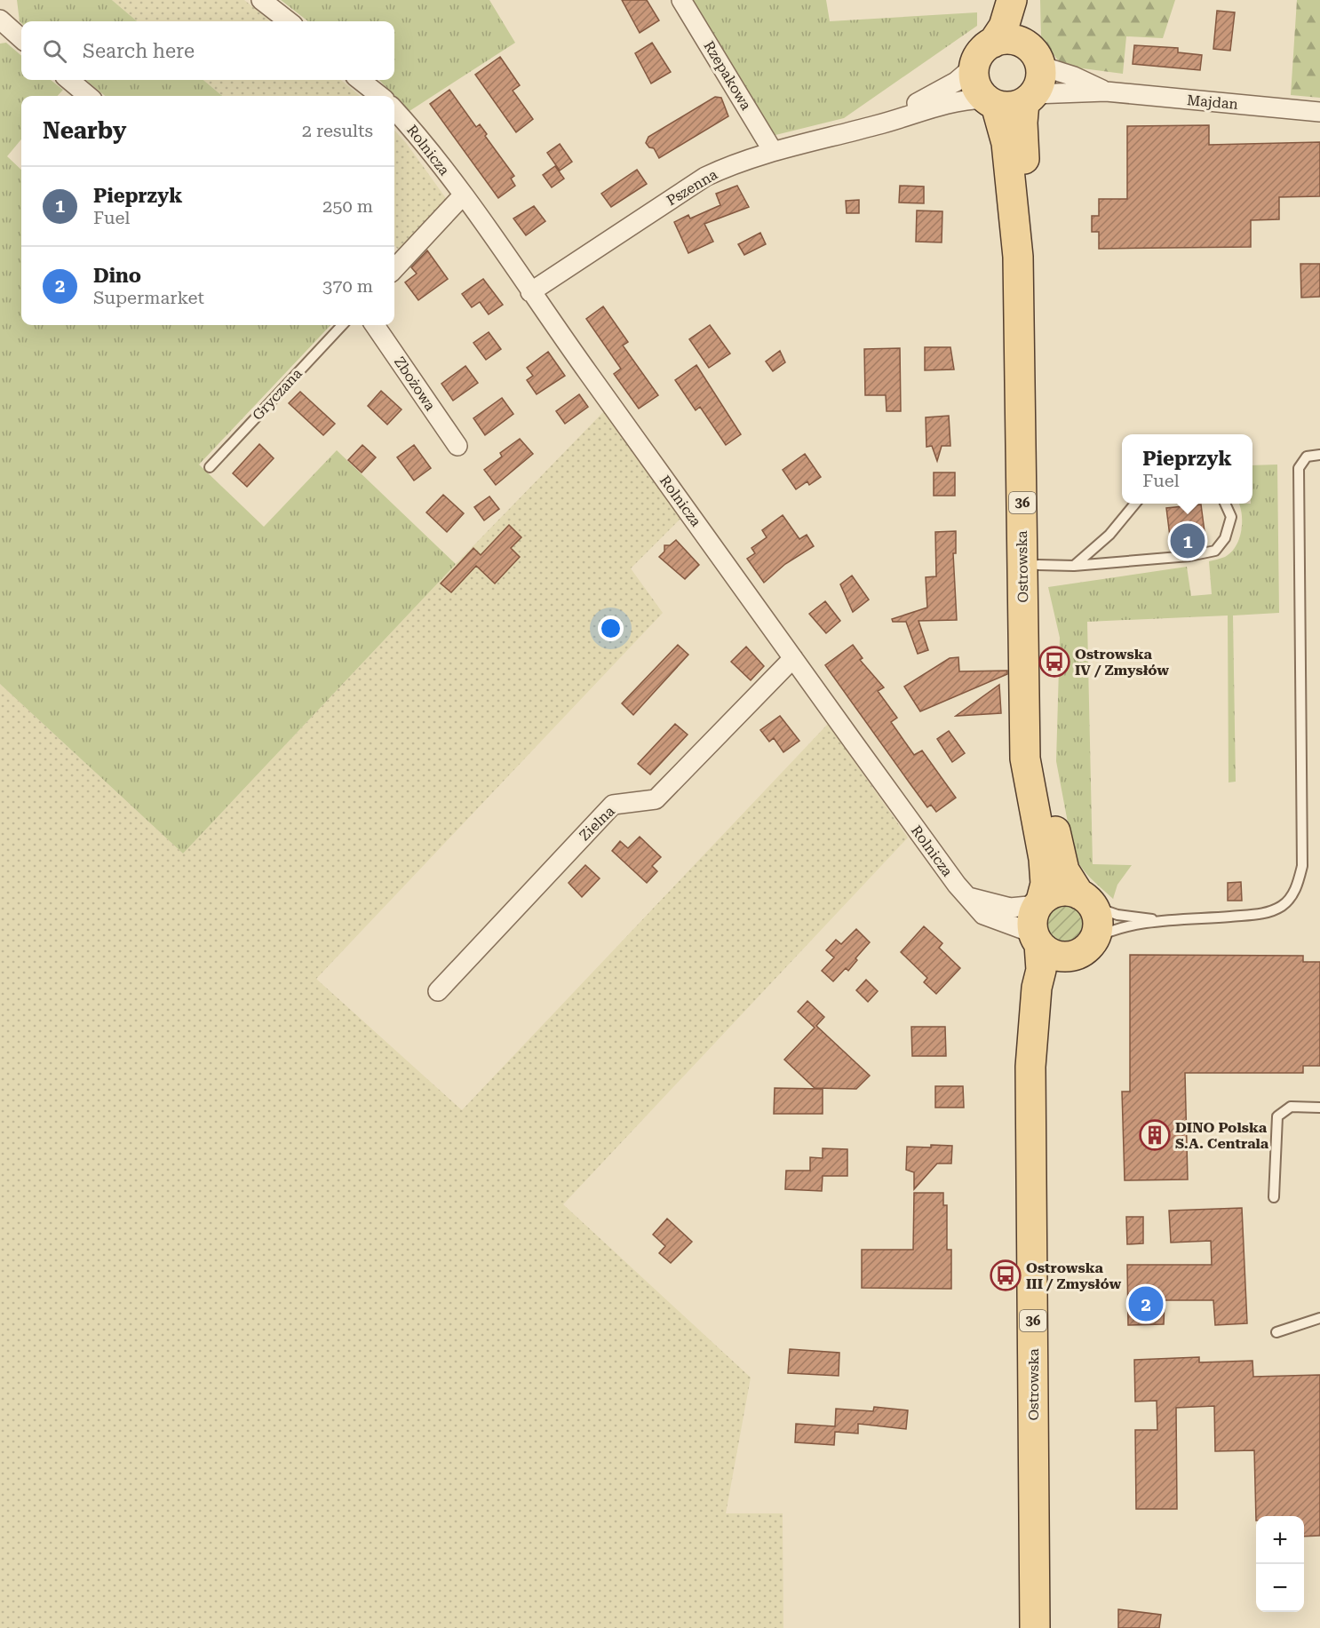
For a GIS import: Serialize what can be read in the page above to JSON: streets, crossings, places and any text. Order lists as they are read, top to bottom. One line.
{"streets":{"main road":["36","Ostrowska"],"street":["Rzepakowa","Majdan","Rolnicza","Pszenna","Zbożowa","Zielna"],"lane":["Gryczana"]},"crossings":[["Rzepakowa","Pszenna"],["Majdan","Pszenna"],["Majdan","36"],["Majdan","Ostrowska"],["Rolnicza","Pszenna"],["Rolnicza","36"],["Rolnicza","Ostrowska"],["Rolnicza","Zielna"],["Pszenna","36"],["Pszenna","Ostrowska"],["36","Ostrowska"]],"places":{"bus stop":["Ostrowska IV / Zmysłów","Ostrowska III / Zmysłów"],"building":["DINO Polska S.A. Centrala"]},"page":{"search":"Search here","heading":["Nearby","2 results"],"list":[{"mark":"1","name":"Pieprzyk","note":"Fuel","value":"250 m"},{"mark":"2","name":"Dino","note":"Supermarket","value":"370 m"}],"popup":["Pieprzyk","Fuel"],"pins":["1","2"],"map_buttons":["+","−"]}}
